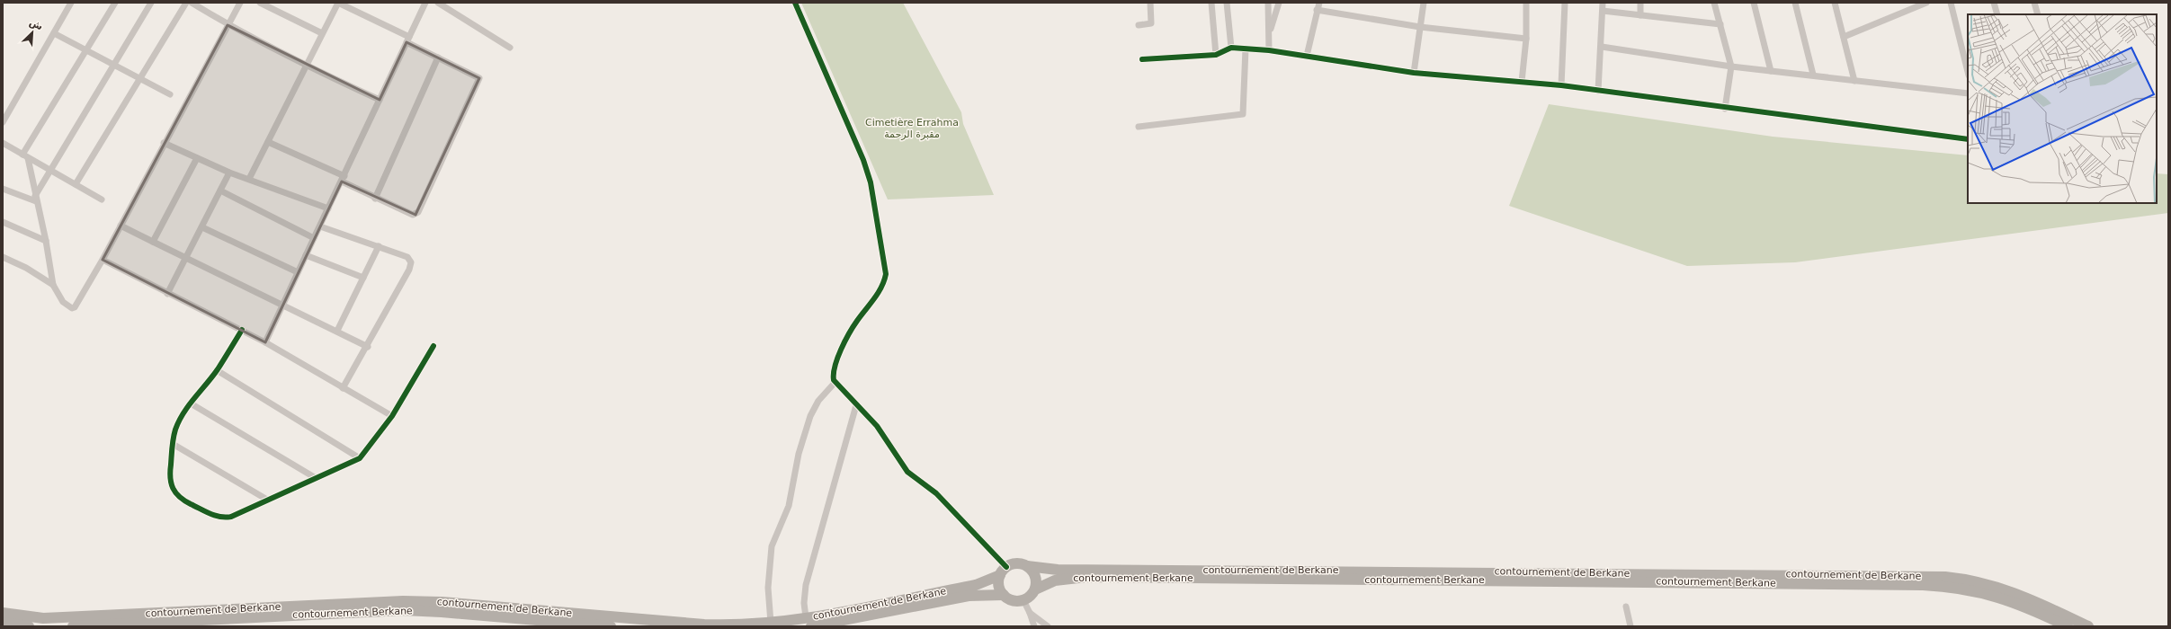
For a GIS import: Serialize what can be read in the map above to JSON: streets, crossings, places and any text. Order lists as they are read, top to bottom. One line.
{"streets":{"highway":["contournement de Berkane","contournement Berkane"]},"crossings":[["contournement de Berkane","contournement Berkane"]],"parks":["Cimetière Errahma مقبرة الرحمة"],"north":"top right"}
